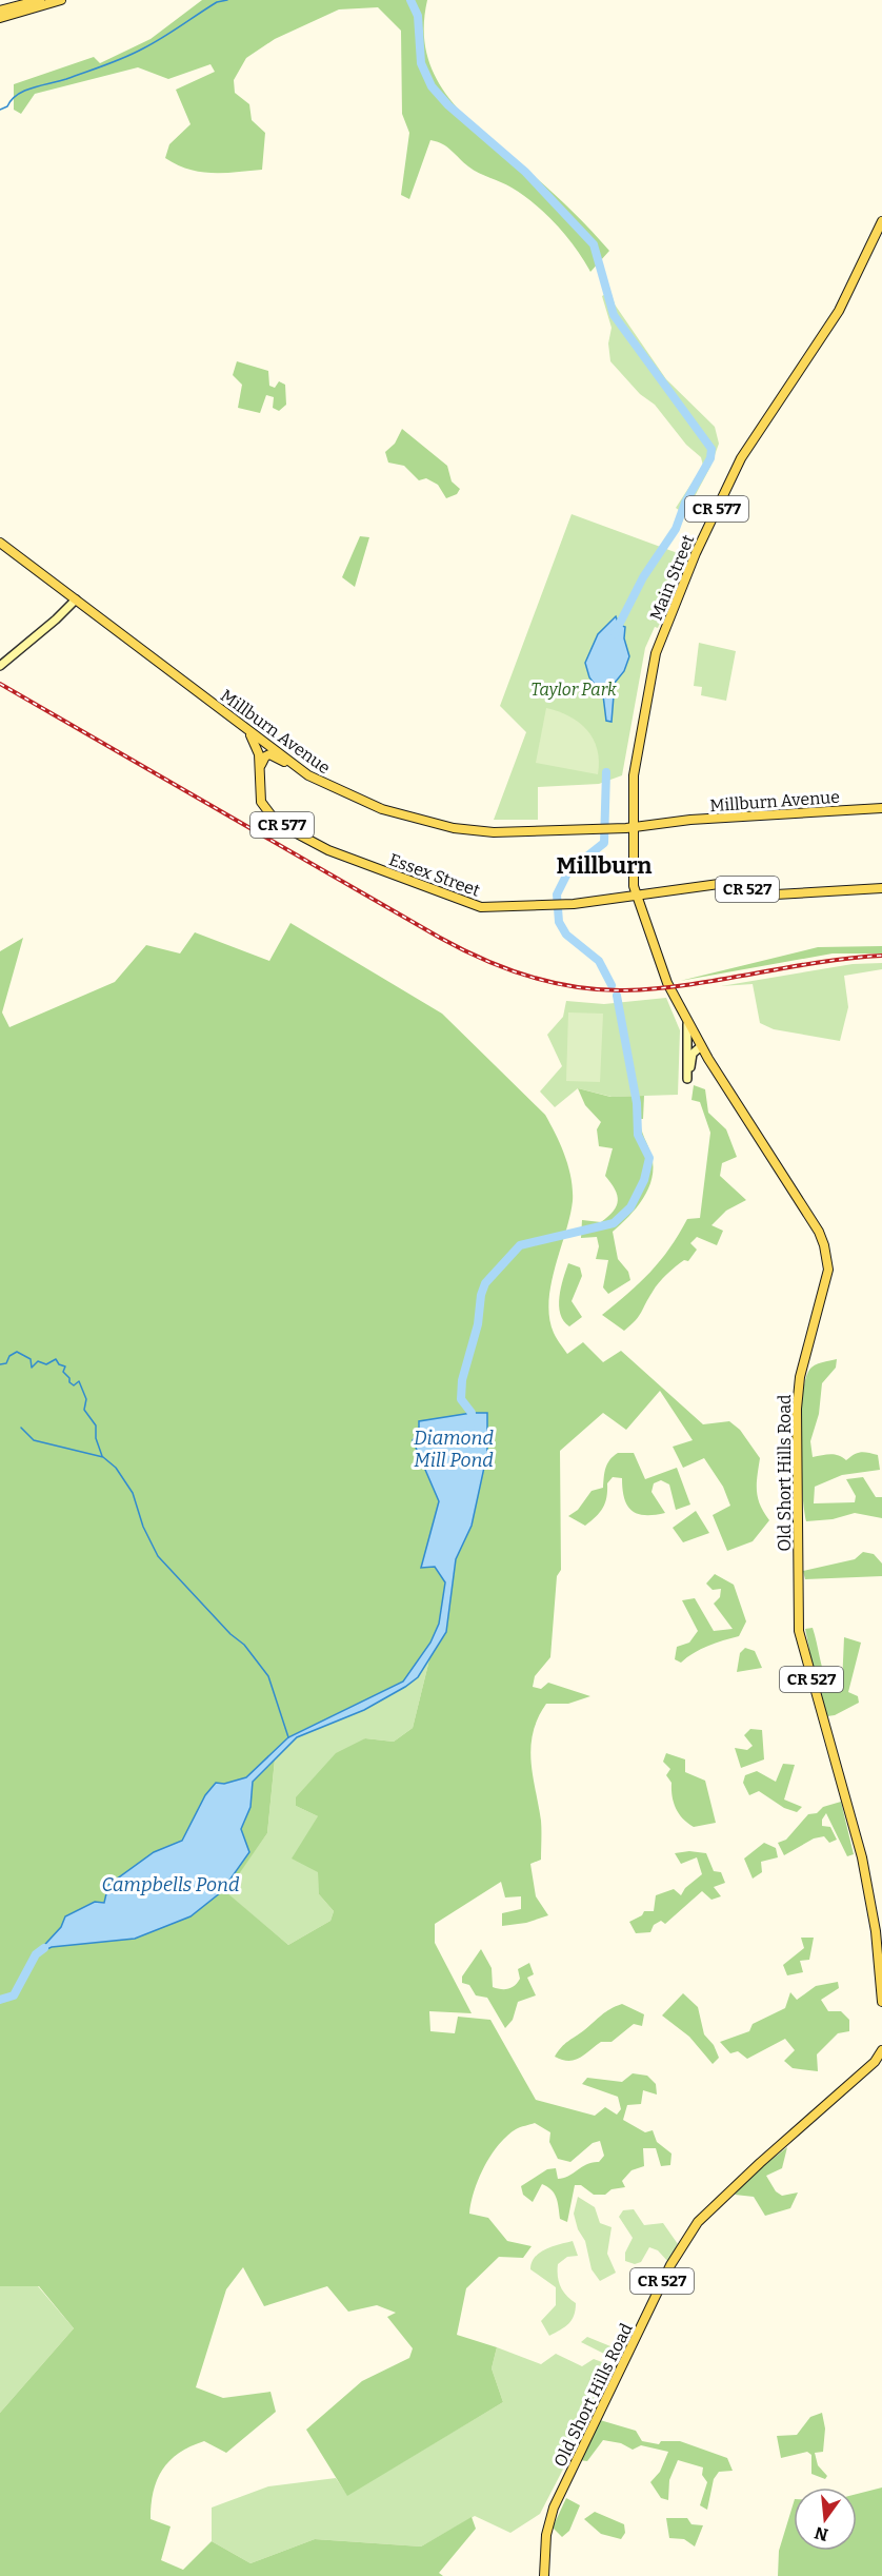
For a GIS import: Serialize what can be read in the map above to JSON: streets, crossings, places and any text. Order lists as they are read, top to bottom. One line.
{"streets":{"main road":["CR 577","Main Street","Millburn Avenue","Essex Street","CR 527","Old Short Hills Road"]},"crossings":[["Main Street","Millburn Avenue"],["Main Street","Essex Street"],["Main Street","Old Short Hills Road"],["Millburn Avenue","Essex Street"]],"districts":["Millburn"],"water":["Diamond Mill Pond","Campbells Pond"],"parks":["Taylor Park"],"north":"bottom"}
